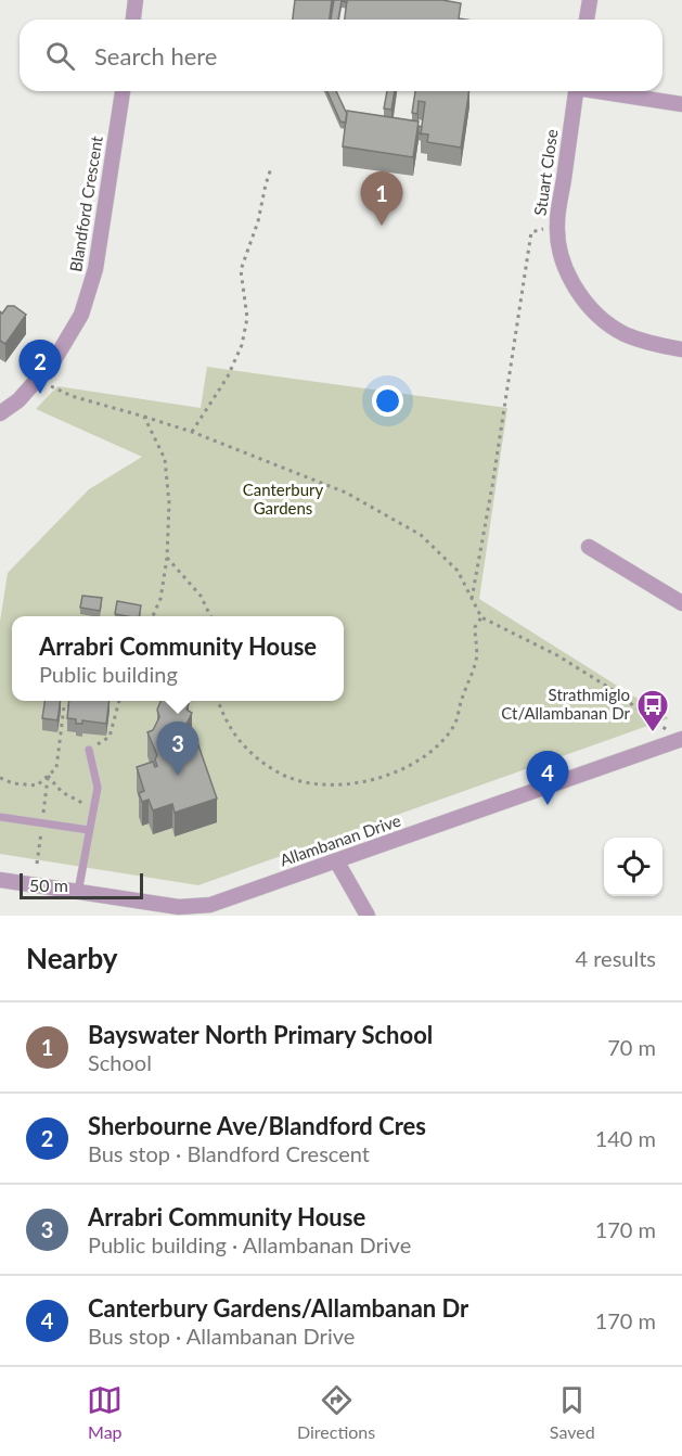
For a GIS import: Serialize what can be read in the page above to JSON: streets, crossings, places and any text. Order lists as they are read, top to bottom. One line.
{"streets":{"street":["Stuart Close","Blandford Crescent","Allambanan Drive"]},"parks":["Canterbury Gardens"],"places":{"bus stop":["Strathmiglo Ct/Allambanan Dr"]},"scale_bar":"50 m","page":{"search":"Search here","pins":["1","2","3","4"],"popup":["Arrabri Community House","Public building"],"scale":"50 m","heading":["Nearby","4 results"],"list":[{"mark":"1","name":"Bayswater North Primary School","note":"School","value":"70 m"},{"mark":"2","name":"Sherbourne Ave/Blandford Cres","note":"Bus stop · Blandford Crescent","value":"140 m"},{"mark":"3","name":"Arrabri Community House","note":"Public building · Allambanan Drive","value":"170 m"},{"mark":"4","name":"Canterbury Gardens/Allambanan Dr","note":"Bus stop · Allambanan Drive","value":"170 m"}],"nav":["Map","Directions","Saved"]}}
